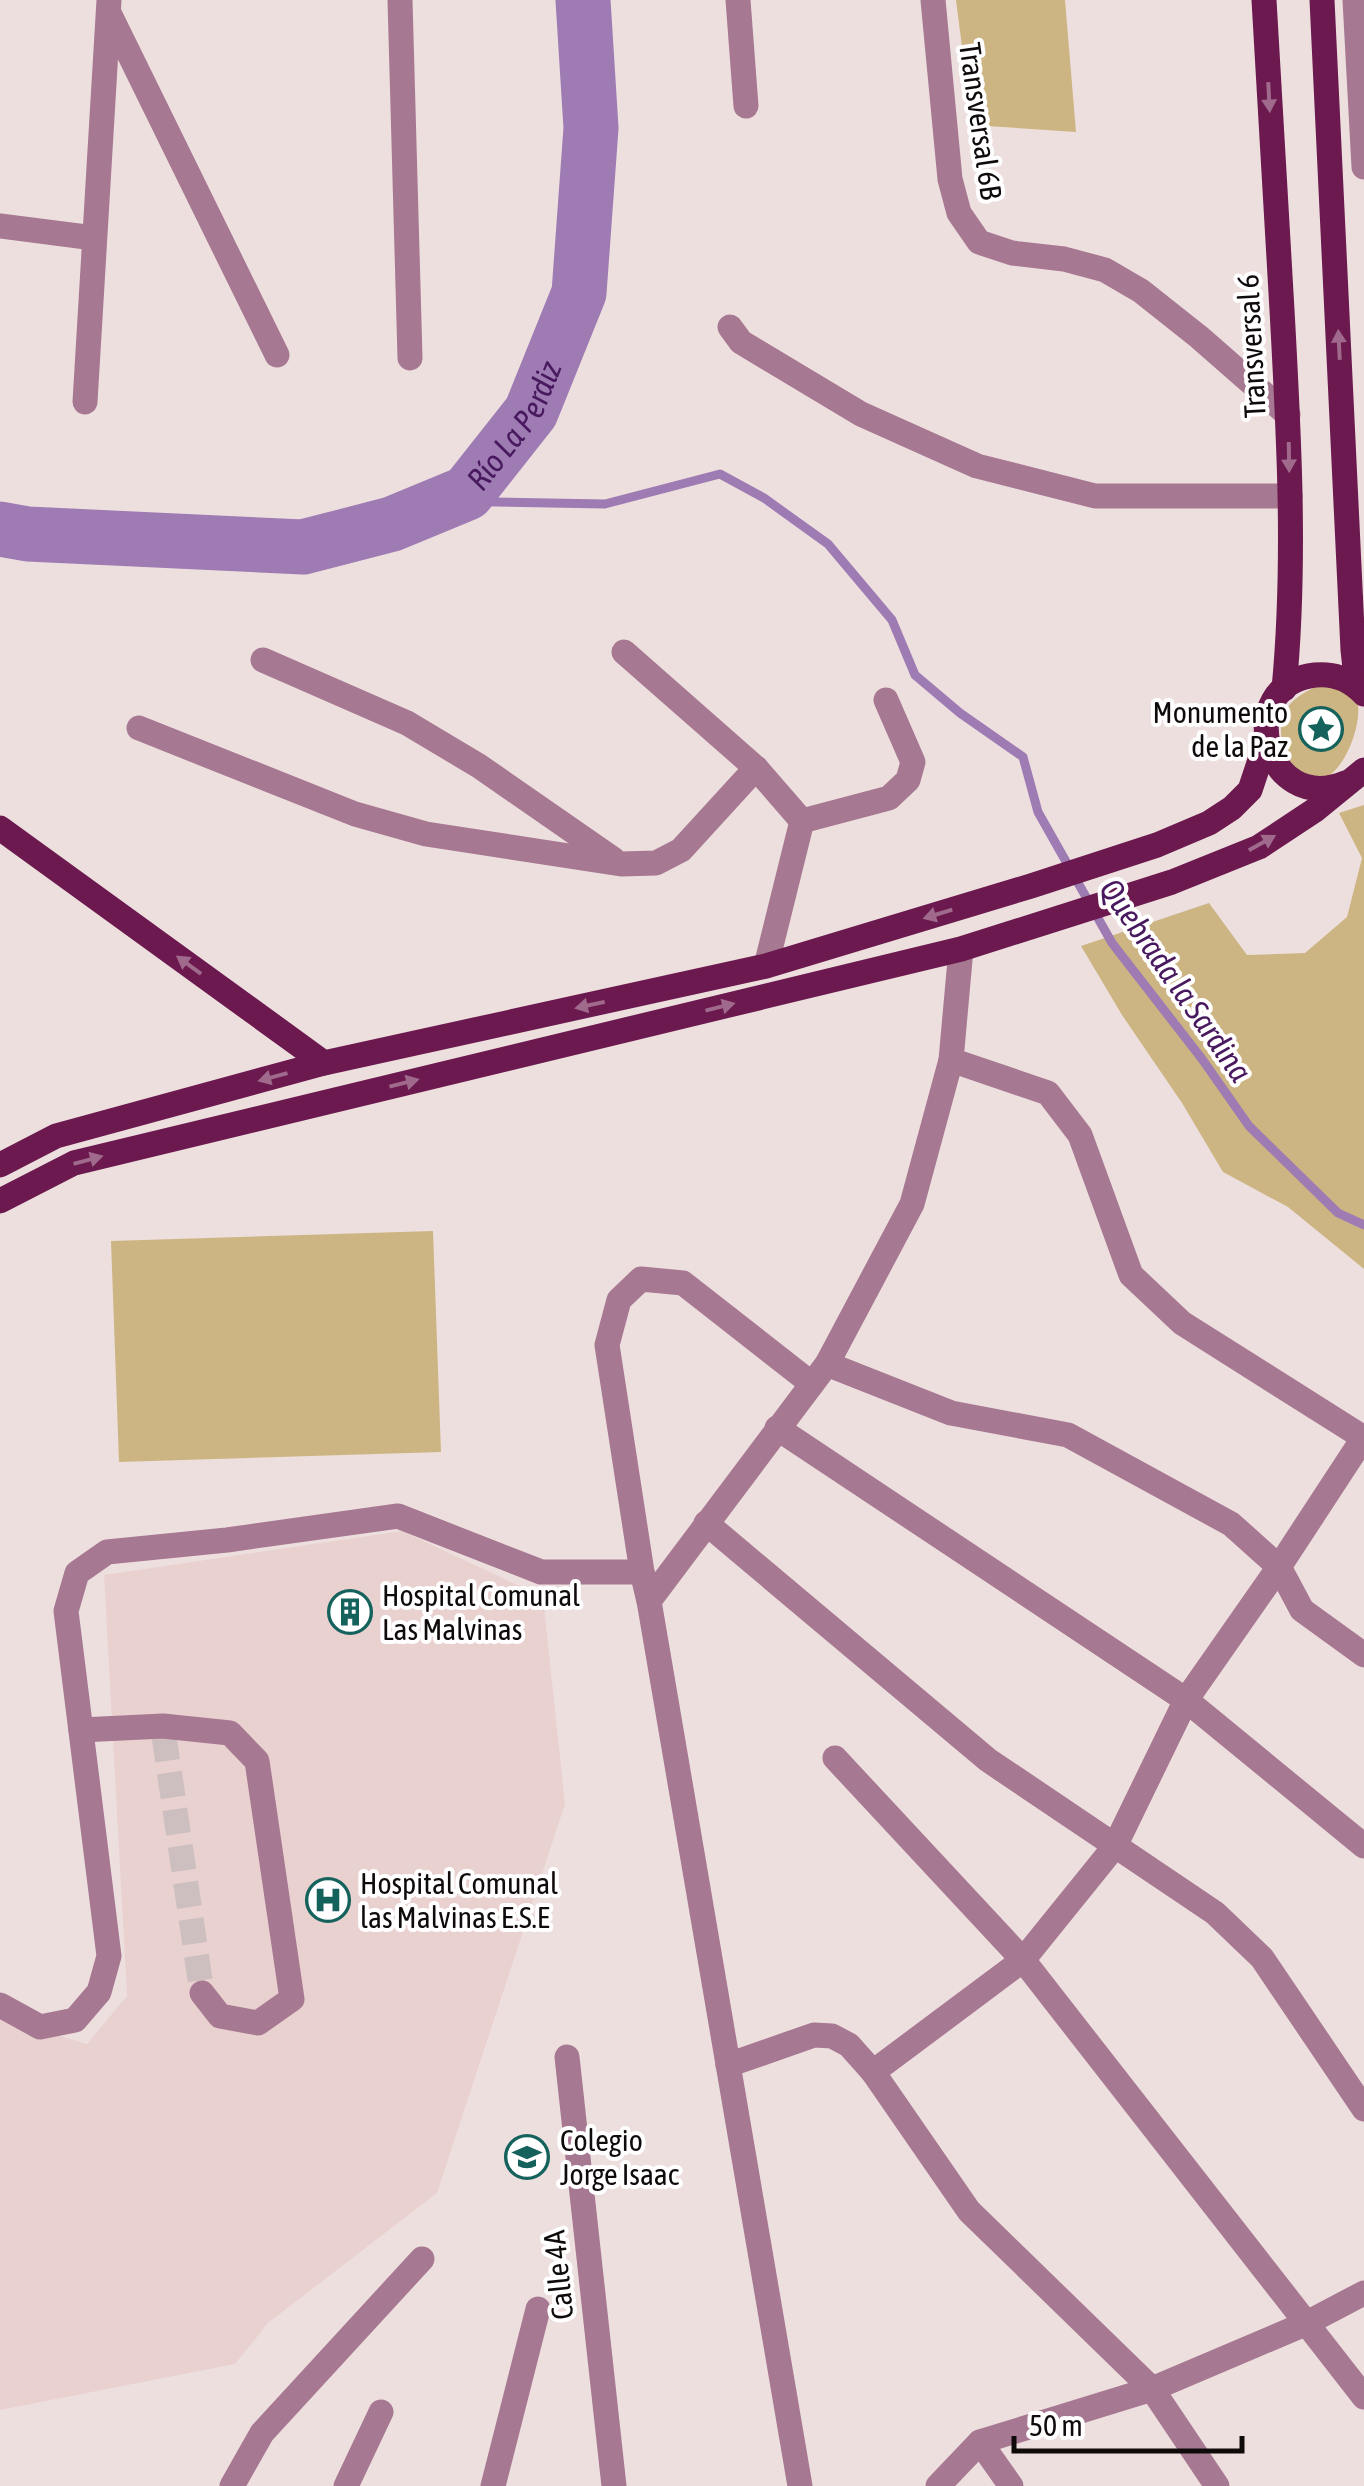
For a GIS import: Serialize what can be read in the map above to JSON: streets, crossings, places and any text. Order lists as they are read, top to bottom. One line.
{"streets":{"main road":["Transversal 6"],"street":["Transversal 6B","Calle 4A"]},"crossings":[["Transversal 6B","Transversal 6"]],"water":["Río La Perdiz","Quebrada la Sardina"],"places":{"place":["Monumento de la Paz"],"building":["Hospital Comunal Las Malvinas"],"hospital":["Hospital Comunal las Malvinas E.S.E"],"school or university":["Colegio Jorge Isaac"]},"scale_bar":"50 m"}
